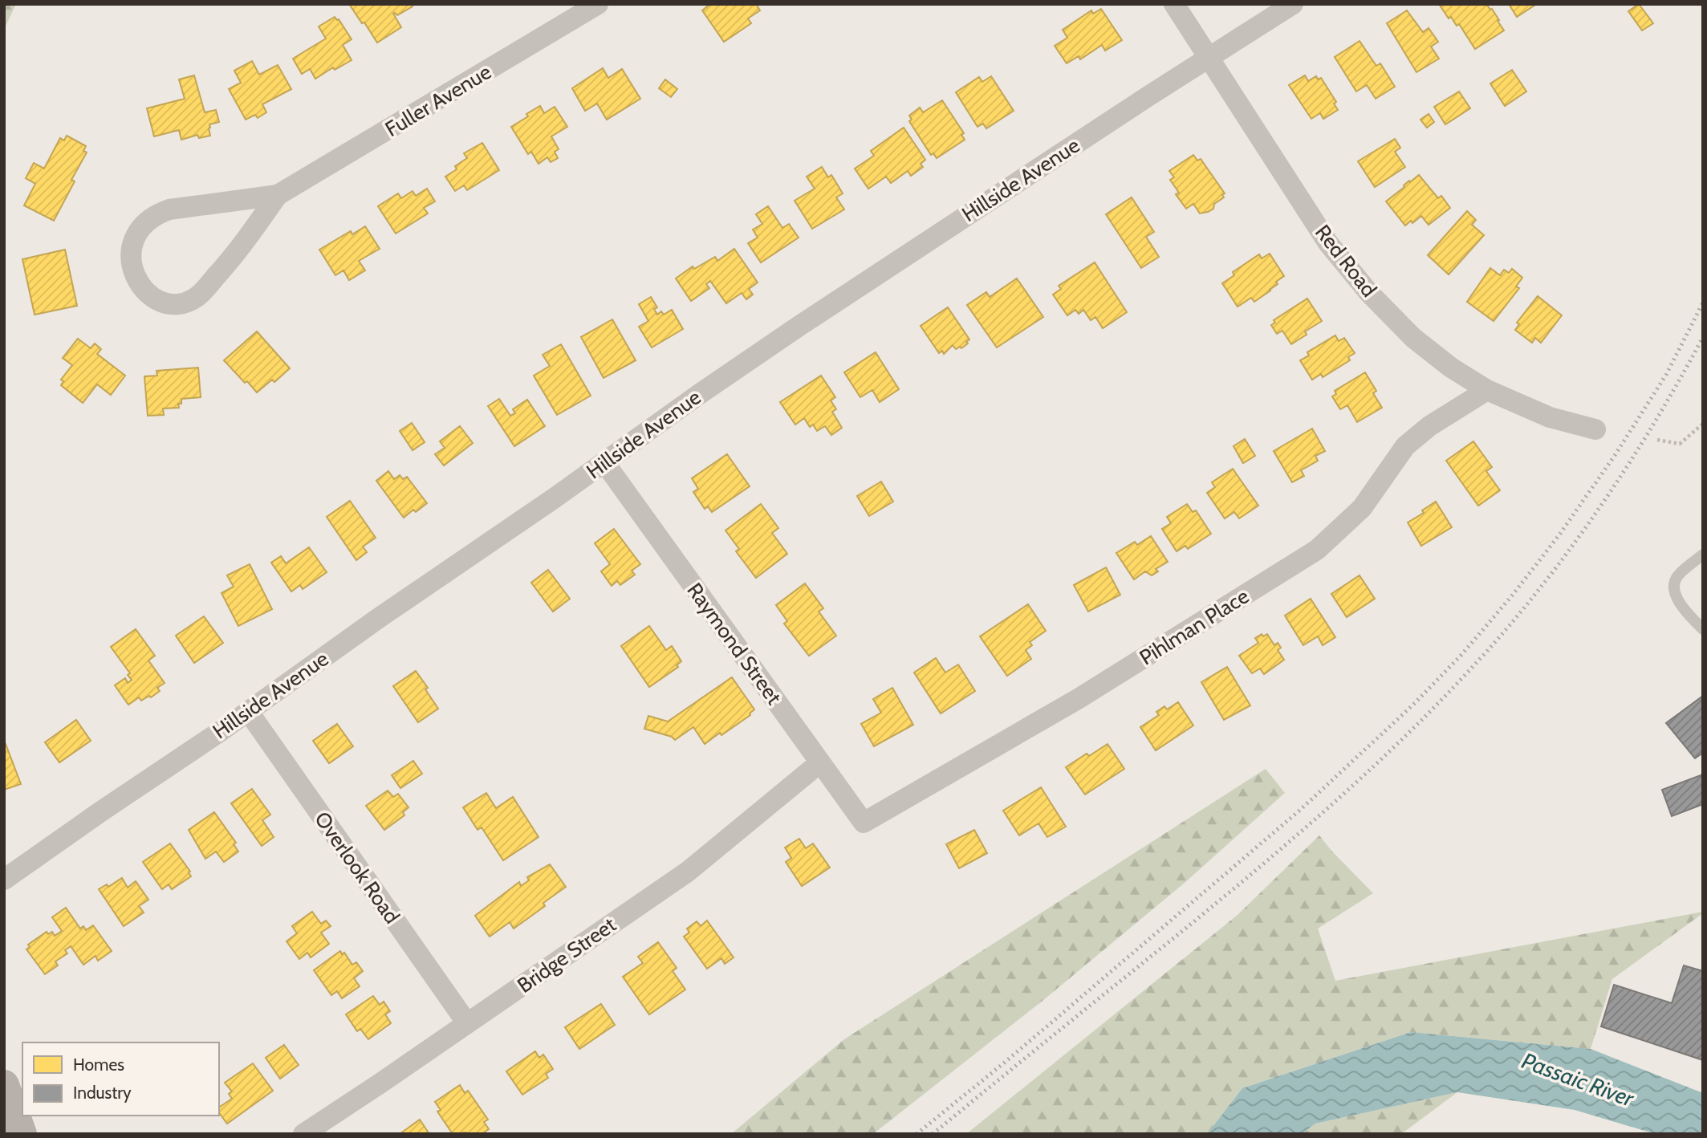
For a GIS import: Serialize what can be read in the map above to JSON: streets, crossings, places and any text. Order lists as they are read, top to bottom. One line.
{"streets":{"street":["Fuller Avenue","Hillside Avenue","Red Road","Pihlman Place","Raymond Street","Overlook Road","Bridge Street"]},"crossings":[["Hillside Avenue","Red Road"],["Hillside Avenue","Raymond Street"],["Hillside Avenue","Overlook Road"],["Red Road","Pihlman Place"],["Pihlman Place","Raymond Street"],["Raymond Street","Bridge Street"],["Overlook Road","Bridge Street"]],"water":["Passaic River"],"legend":["Homes","Industry"]}
